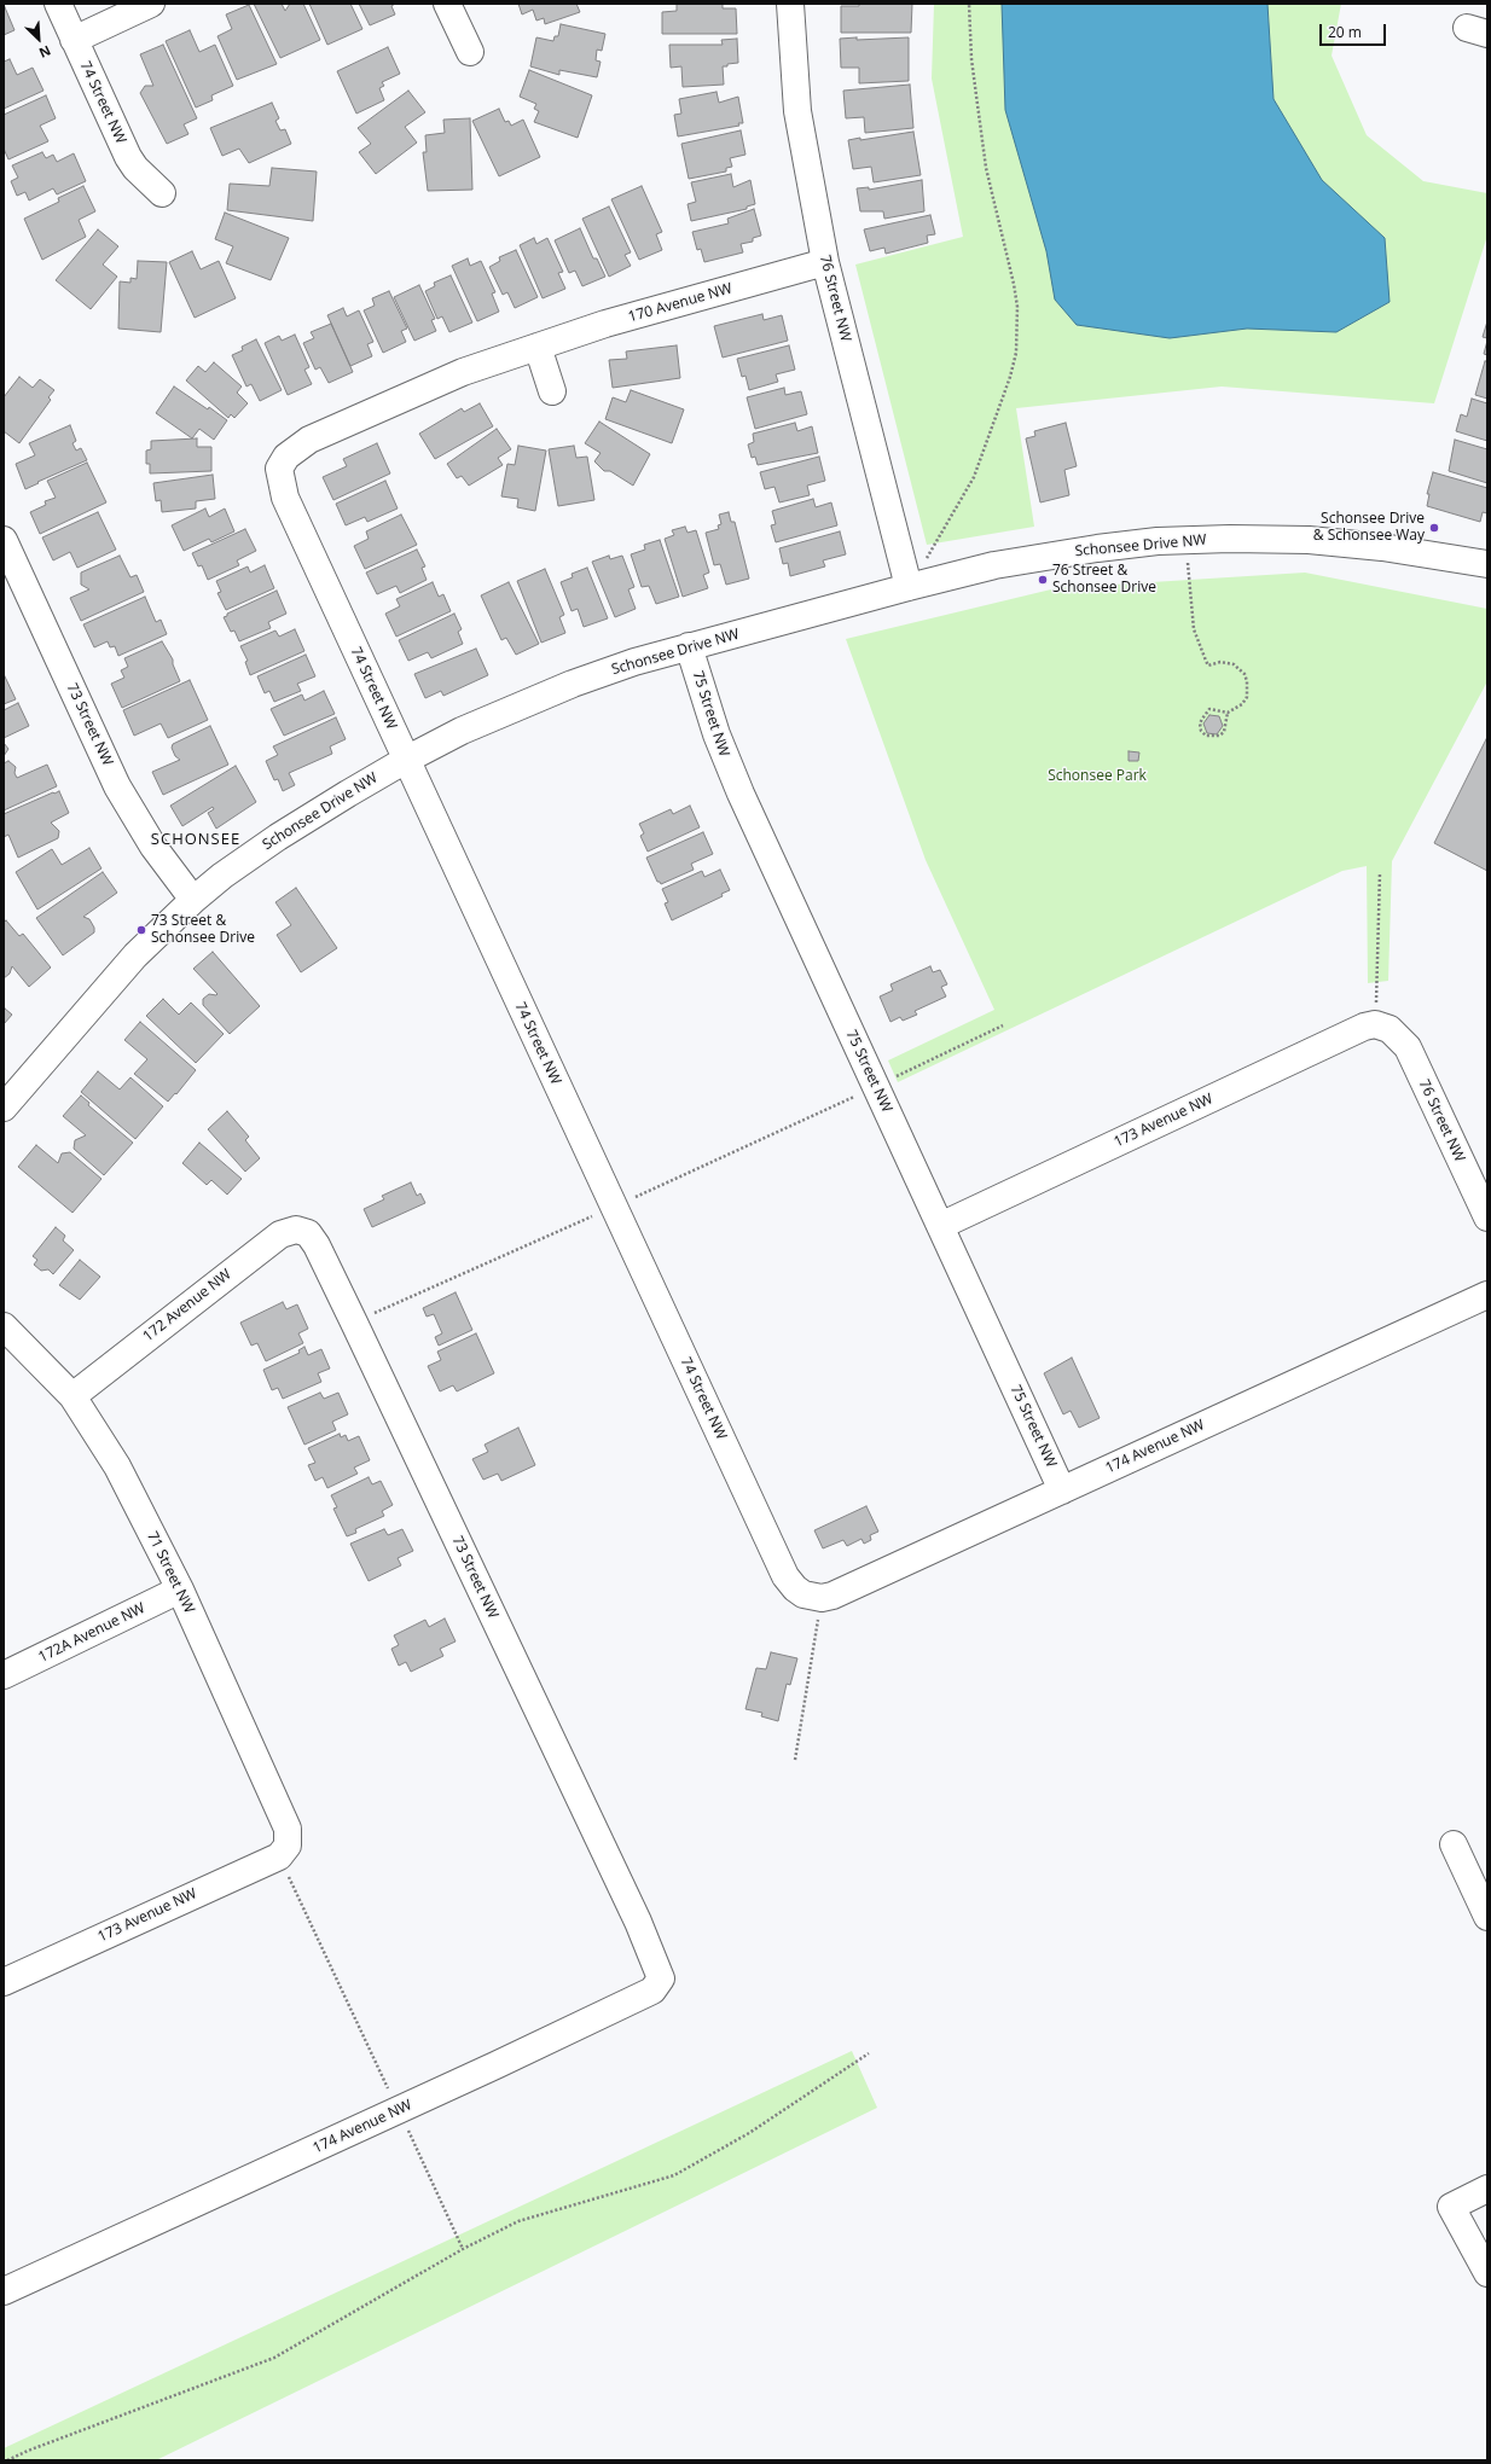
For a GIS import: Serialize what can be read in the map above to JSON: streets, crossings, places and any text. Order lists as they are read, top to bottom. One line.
{"streets":{"street":["74 Street NW","76 Street NW","170 Avenue NW","Schonsee Drive NW","75 Street NW","73 Street NW","173 Avenue NW","172 Avenue NW","174 Avenue NW","71 Street NW","172A Avenue NW"]},"crossings":[["74 Street NW","170 Avenue NW"],["74 Street NW","Schonsee Drive NW"],["74 Street NW","174 Avenue NW"],["76 Street NW","170 Avenue NW"],["76 Street NW","Schonsee Drive NW"],["76 Street NW","173 Avenue NW"],["Schonsee Drive NW","75 Street NW"],["Schonsee Drive NW","73 Street NW"],["75 Street NW","173 Avenue NW"],["75 Street NW","174 Avenue NW"],["73 Street NW","172 Avenue NW"],["73 Street NW","174 Avenue NW"],["173 Avenue NW","71 Street NW"],["172 Avenue NW","71 Street NW"],["71 Street NW","172A Avenue NW"]],"districts":["SCHONSEE"],"parks":["Schonsee Park"],"places":["Schonsee Drive & Schonsee Way","76 Street & Schonsee Drive","73 Street & Schonsee Drive"],"scale_bar":"20 m","north":"bottom right"}
